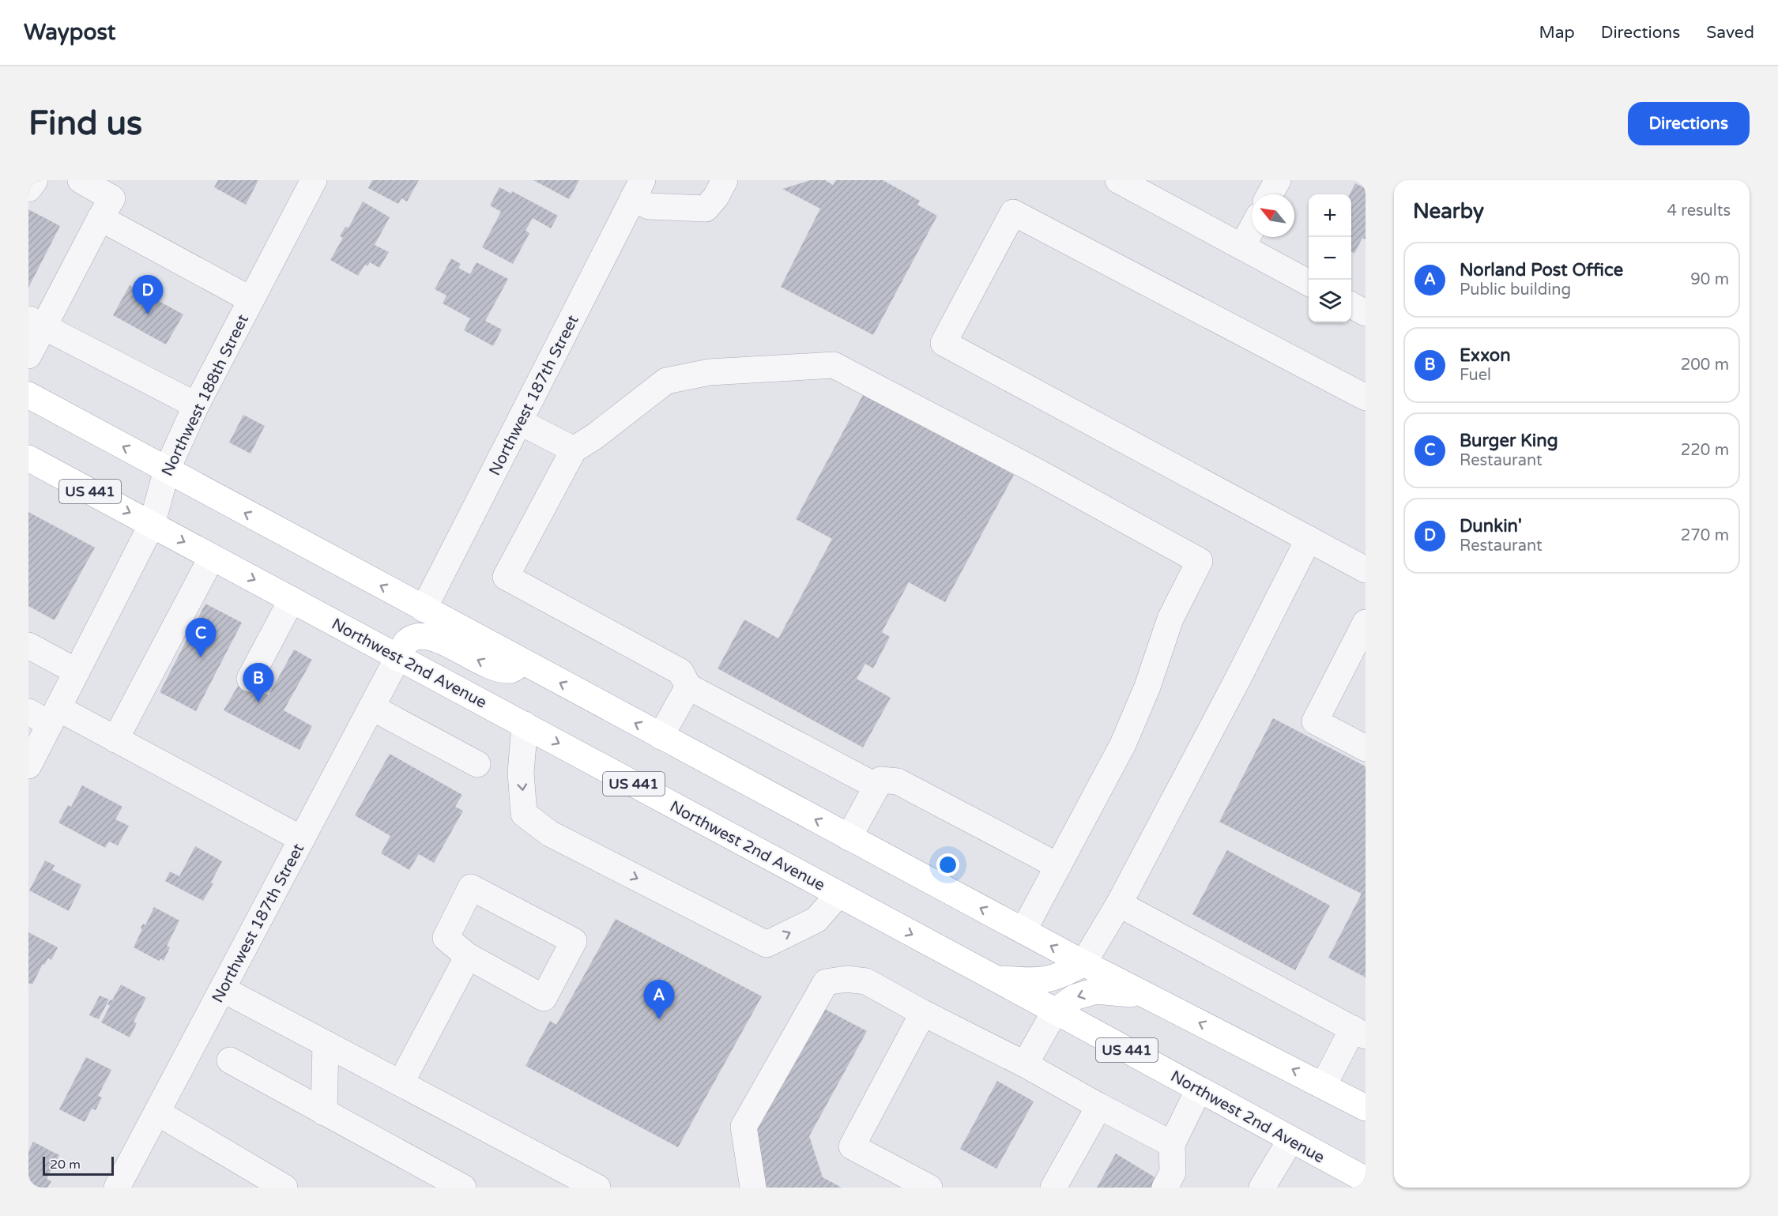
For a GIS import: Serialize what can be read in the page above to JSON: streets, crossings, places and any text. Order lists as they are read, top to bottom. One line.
{"streets":{"main road":["US 441","Northwest 2nd Avenue"],"street":["Northwest 188th Street","Northwest 187th Street"]},"crossings":[["Northwest 188th Street","Northwest 2nd Avenue"],["Northwest 187th Street","Northwest 2nd Avenue"]],"scale_bar":"20 m","north":"top left","page":{"header":"Waypost","nav":["Map","Directions","Saved"],"buttons":"Directions","title":"Find us","heading":["Nearby","4 results"],"map_buttons":["+","−"],"list":[{"mark":"A","name":"Norland Post Office","note":"Public building","value":"90 m"},{"mark":"B","name":"Exxon","note":"Fuel","value":"200 m"},{"mark":"C","name":"Burger King","note":"Restaurant","value":"220 m"},{"mark":"D","name":"Dunkin'","note":"Restaurant","value":"270 m"}],"pins":["D","C","B","A"],"scale":"20 m"}}
